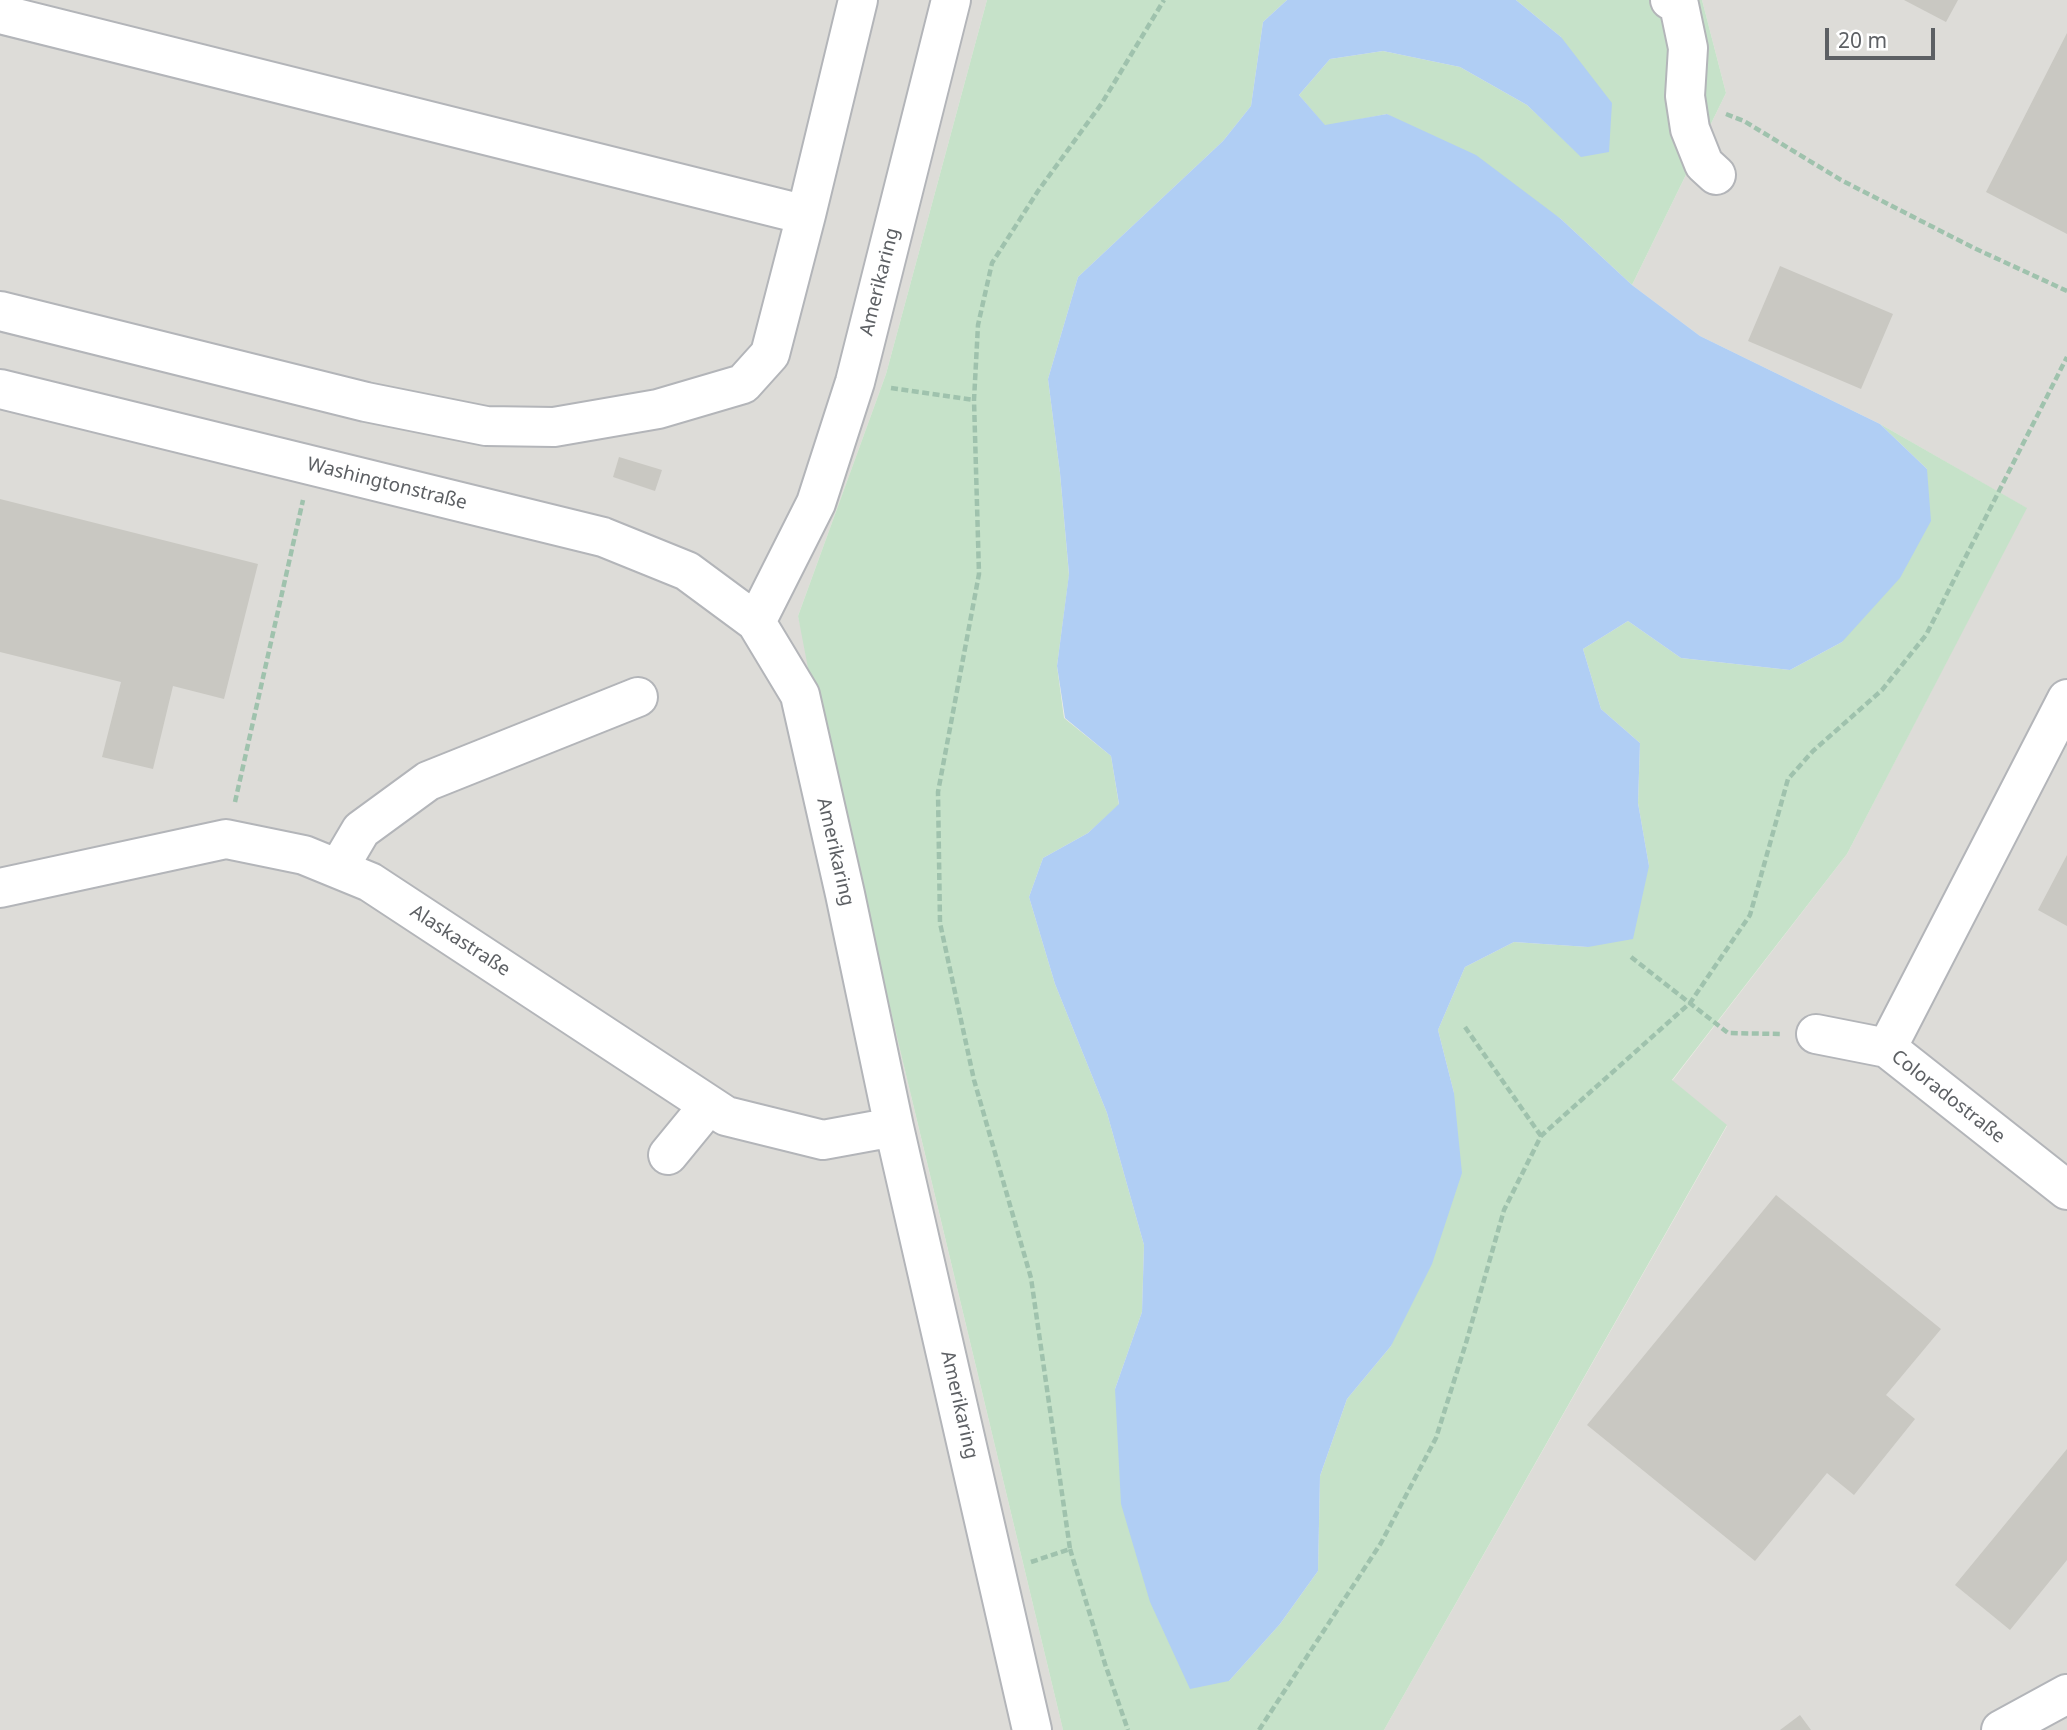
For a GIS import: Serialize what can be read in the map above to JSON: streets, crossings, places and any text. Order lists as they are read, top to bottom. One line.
{"streets":{"street":["Amerikaring","Washingtonstraße","Alaskastraße","Coloradostraße"]},"crossings":[["Amerikaring","Washingtonstraße"],["Amerikaring","Alaskastraße"]],"scale_bar":"20 m"}
